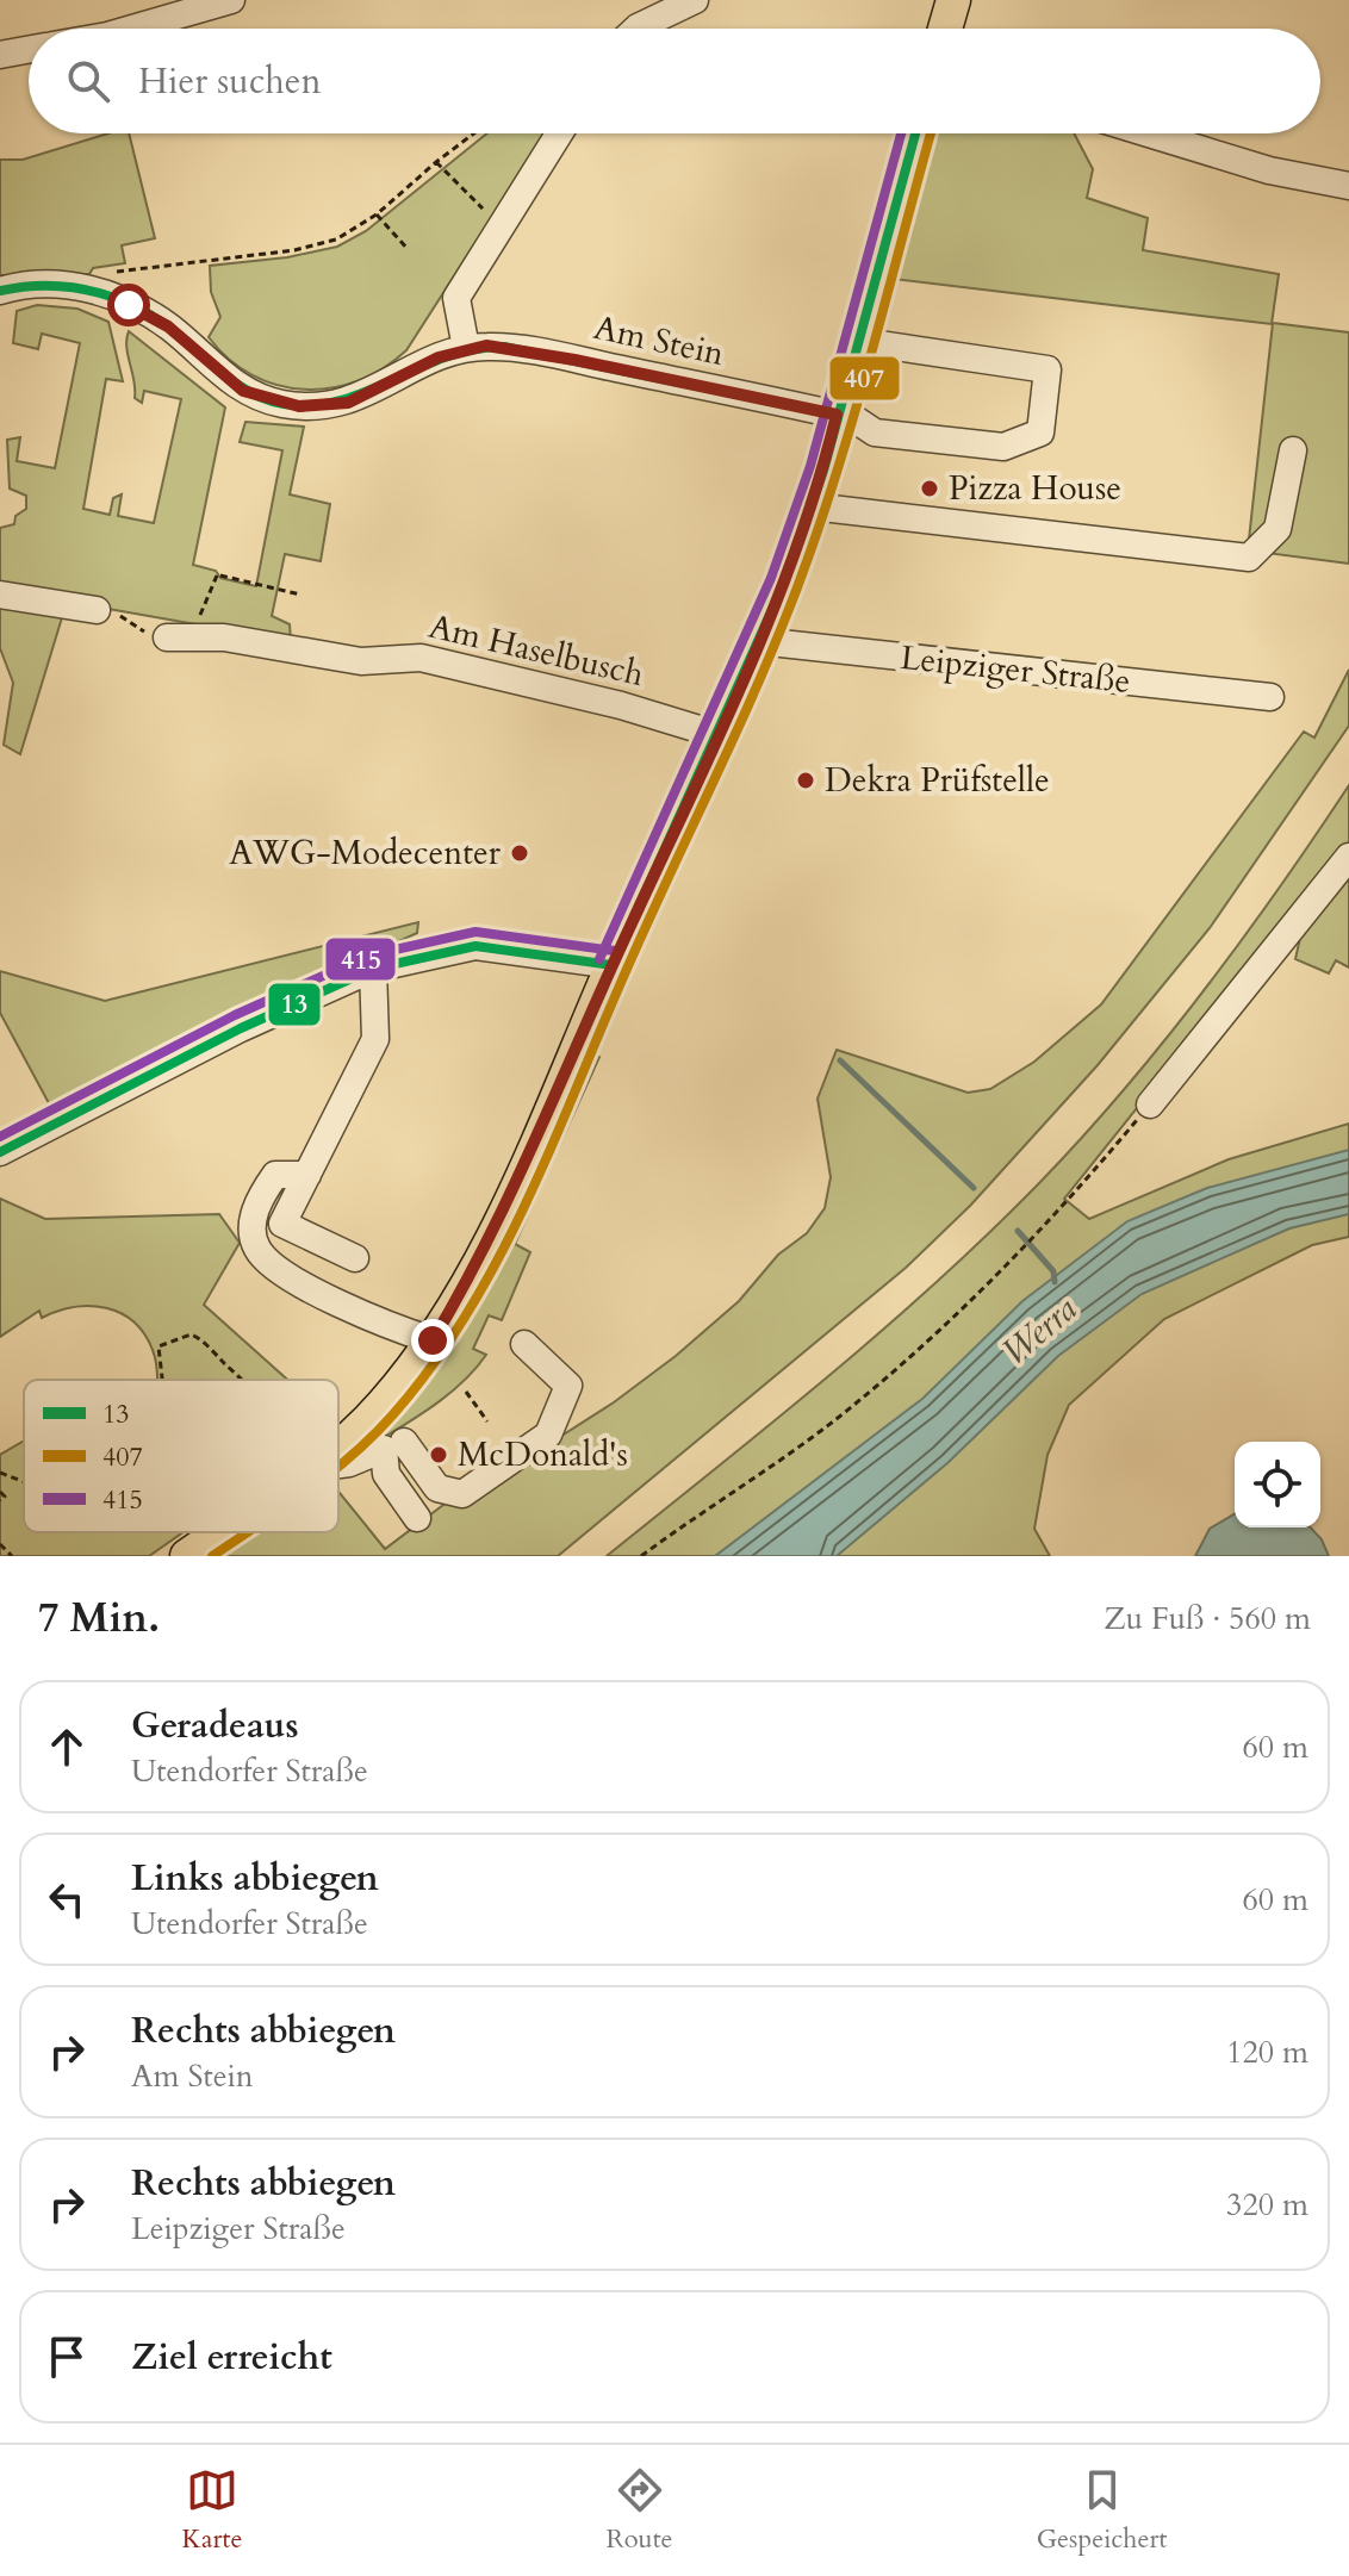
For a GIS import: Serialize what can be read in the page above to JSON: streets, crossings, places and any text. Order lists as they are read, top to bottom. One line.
{"streets":{"street":["Am Stein","Am Haselbusch","Leipziger Straße"]},"water":["Werra"],"places":["Pizza House","Dekra Prüfstelle","AWG-Modecenter","McDonald's"],"lines":["transit line 13","transit line 407","transit line 415"],"legend":["13","407","415"],"page":{"search":"Hier suchen","heading":["7 Min.","Zu Fuß · 560 m"],"list":[["Geradeaus","Utendorfer Straße","60 m"],["Links abbiegen","Utendorfer Straße","60 m"],["Rechts abbiegen","Am Stein","120 m"],["Rechts abbiegen","Leipziger Straße","320 m"],"Ziel erreicht"],"nav":["Karte","Route","Gespeichert"]}}
